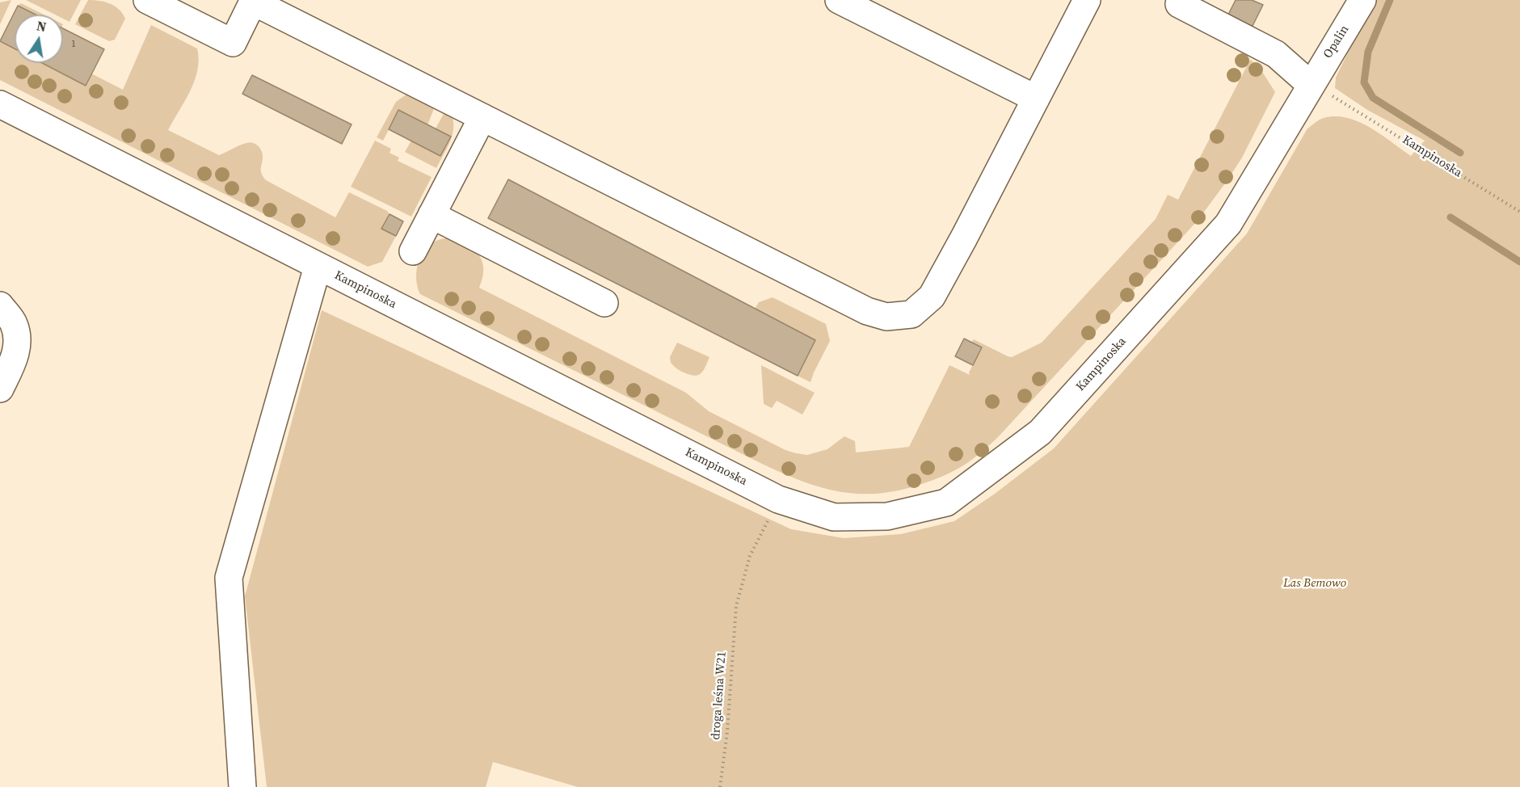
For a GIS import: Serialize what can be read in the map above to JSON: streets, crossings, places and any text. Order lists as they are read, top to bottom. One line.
{"streets":{"street":["Opalin","Kampinoska"],"path":["droga leśna W21"]},"crossings":[["Opalin","Kampinoska"],["Kampinoska","droga leśna W21"]],"parks":["Las Bemowo"],"house_numbers":["1"],"north":"top"}
